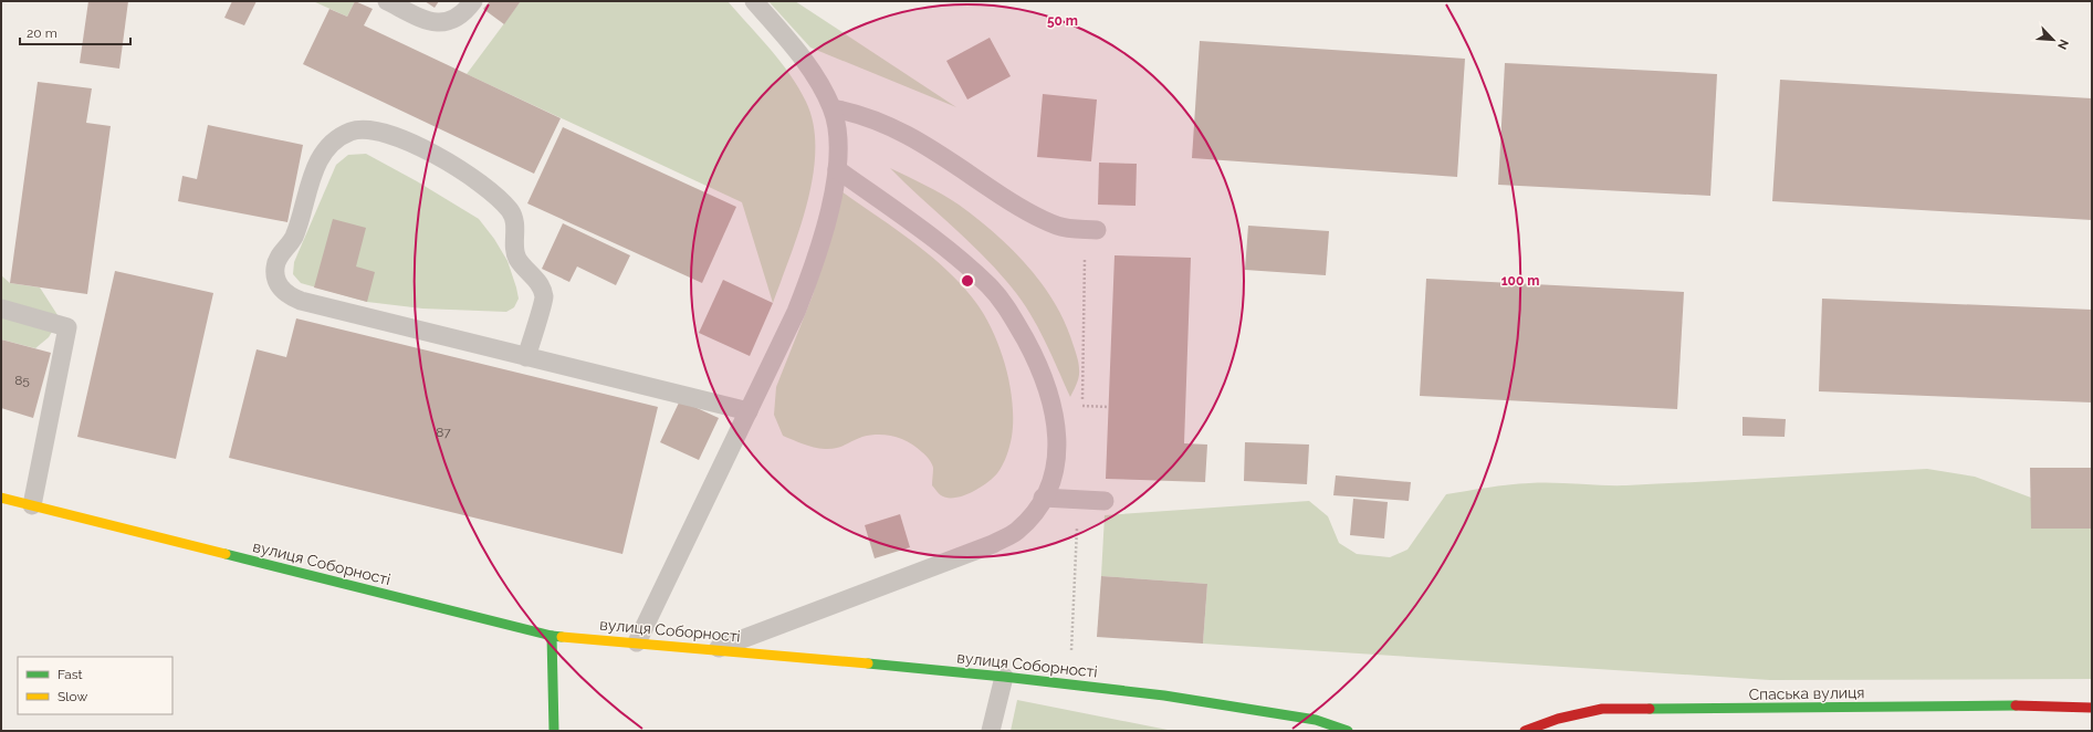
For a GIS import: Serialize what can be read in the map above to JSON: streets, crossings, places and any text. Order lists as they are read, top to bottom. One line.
{"streets":{"street":["вулиця Соборності","Спаська вулиця"]},"house_numbers":["85","87"],"legend":["Fast","Slow"],"scale_bar":"20 m","north":"bottom right","rings":["50 m","100 m"]}
